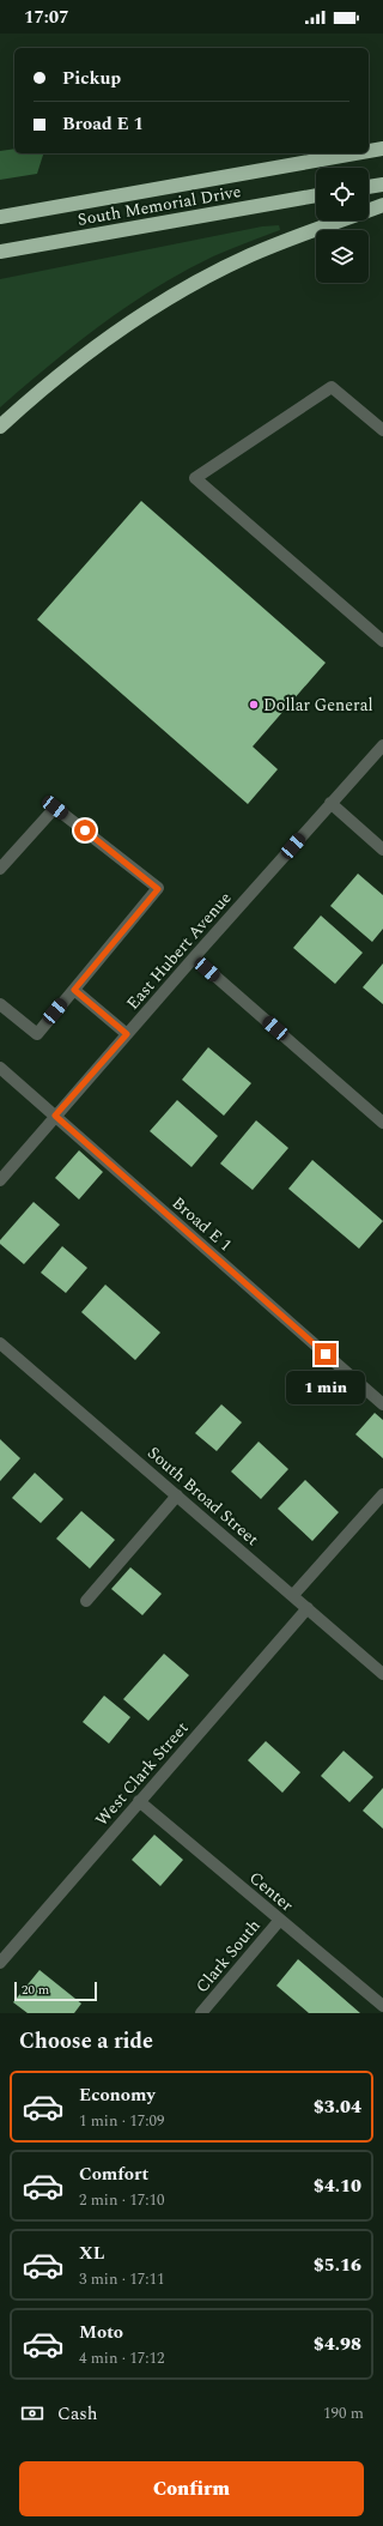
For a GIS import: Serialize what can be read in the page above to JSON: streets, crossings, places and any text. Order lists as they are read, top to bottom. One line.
{"streets":{"highway":["South Memorial Drive"],"street":["East Hubert Avenue","Broad E 1","South Broad Street","West Clark Street","Center","Clark South"]},"crossings":[["East Hubert Avenue","Broad E 1"],["South Broad Street","West Clark Street"],["West Clark Street","Center"],["Center","Clark South"]],"places":["Dollar General"],"scale_bar":"20 m","page":{"status":"17:07","banner":["Pickup","Broad E 1"],"bubble":"1 min","scale":"20 m","heading":"Choose a ride","list":[{"name":"Economy","note":"1 min · 17:09","value":"$3.04"},{"name":"Comfort","note":"2 min · 17:10","value":"$4.10"},{"name":"XL","note":"3 min · 17:11","value":"$5.16"},{"name":"Moto","note":"4 min · 17:12","value":"$4.98"}],"pay":["Cash","190 m"],"buttons":"Confirm"}}
